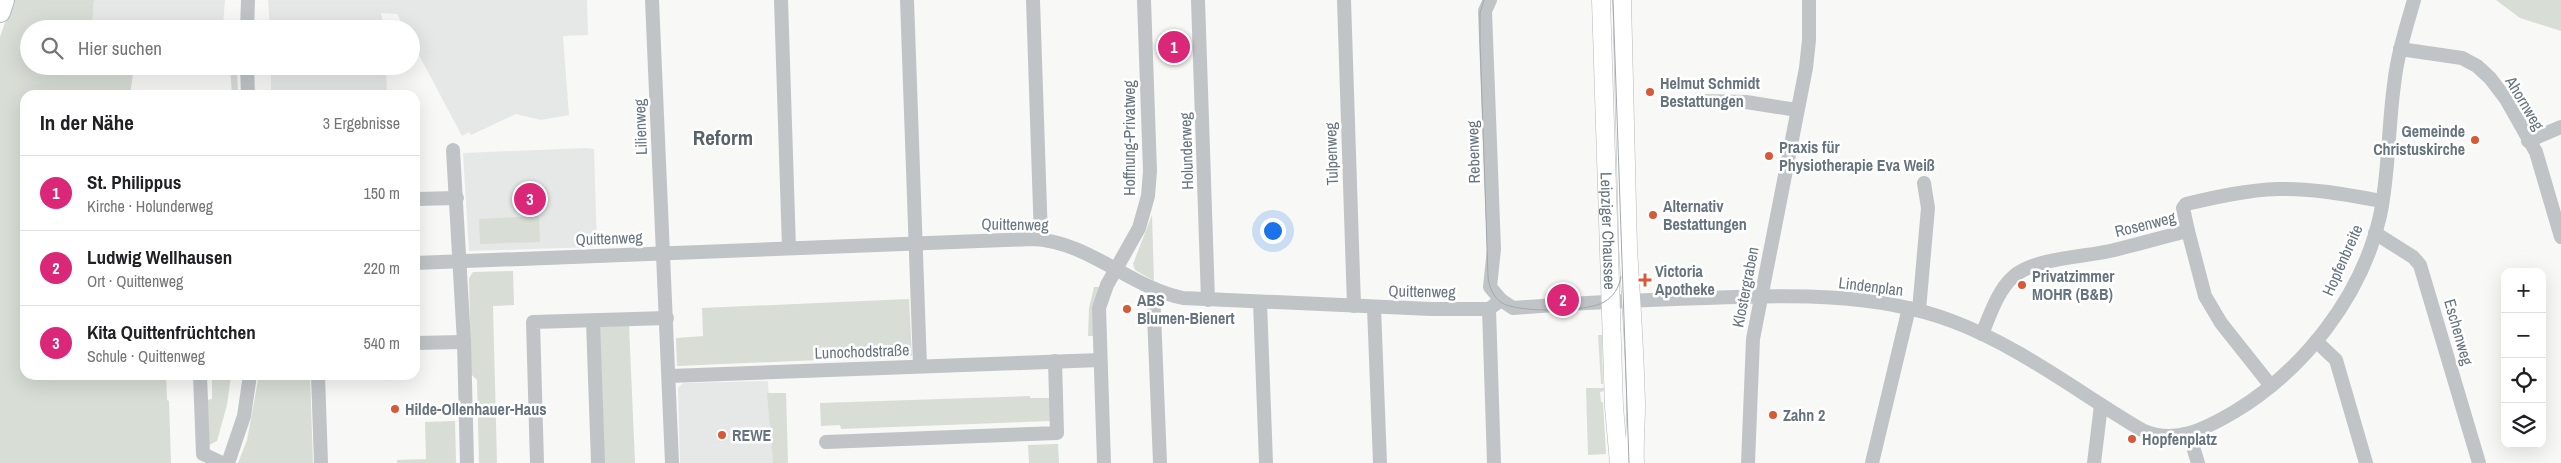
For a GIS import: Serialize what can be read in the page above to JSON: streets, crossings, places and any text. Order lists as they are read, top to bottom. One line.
{"streets":{"main road":["Leipziger Chaussee"],"street":["Ahornweg","Lilienweg","Hoffnung-Privatweg","Holunderweg","Rebenweg","Tulpenweg","Quittenweg","Rosenweg","Hopfenbreite","Lindenplan","Klostergraben","Eschenweg","Lunochodstraße"]},"crossings":[["Ahornweg","Hopfenbreite"],["Lilienweg","Quittenweg"],["Lilienweg","Lunochodstraße"],["Hoffnung-Privatweg","Quittenweg"],["Hoffnung-Privatweg","Lunochodstraße"],["Holunderweg","Quittenweg"],["Tulpenweg","Quittenweg"],["Rosenweg","Hopfenbreite"],["Rosenweg","Lindenplan"],["Leipziger Chaussee","Lindenplan"],["Hopfenbreite","Eschenweg"],["Lindenplan","Klostergraben"]],"districts":["Reform"],"places":{"other":["Helmut Schmidt Bestattungen","Gemeinde Christuskirche","Praxis für Physiotherapie Eva Weiß","Alternativ Bestattungen","Privatzimmer MOHR (B&B)","ABS Blumen-Bienert","Hilde-Ollenhauer-Haus","Zahn 2","REWE","Hopfenplatz"],"health":["Victoria Apotheke"]},"page":{"search":"Hier suchen","pins":["1","3","2"],"heading":["In der Nähe","3 Ergebnisse"],"list":[{"mark":"1","name":"St. Philippus","note":"Kirche · Holunderweg","value":"150 m"},{"mark":"2","name":"Ludwig Wellhausen","note":"Ort · Quittenweg","value":"220 m"},{"mark":"3","name":"Kita Quittenfrüchtchen","note":"Schule · Quittenweg","value":"540 m"}],"map_buttons":["+","−"]}}
